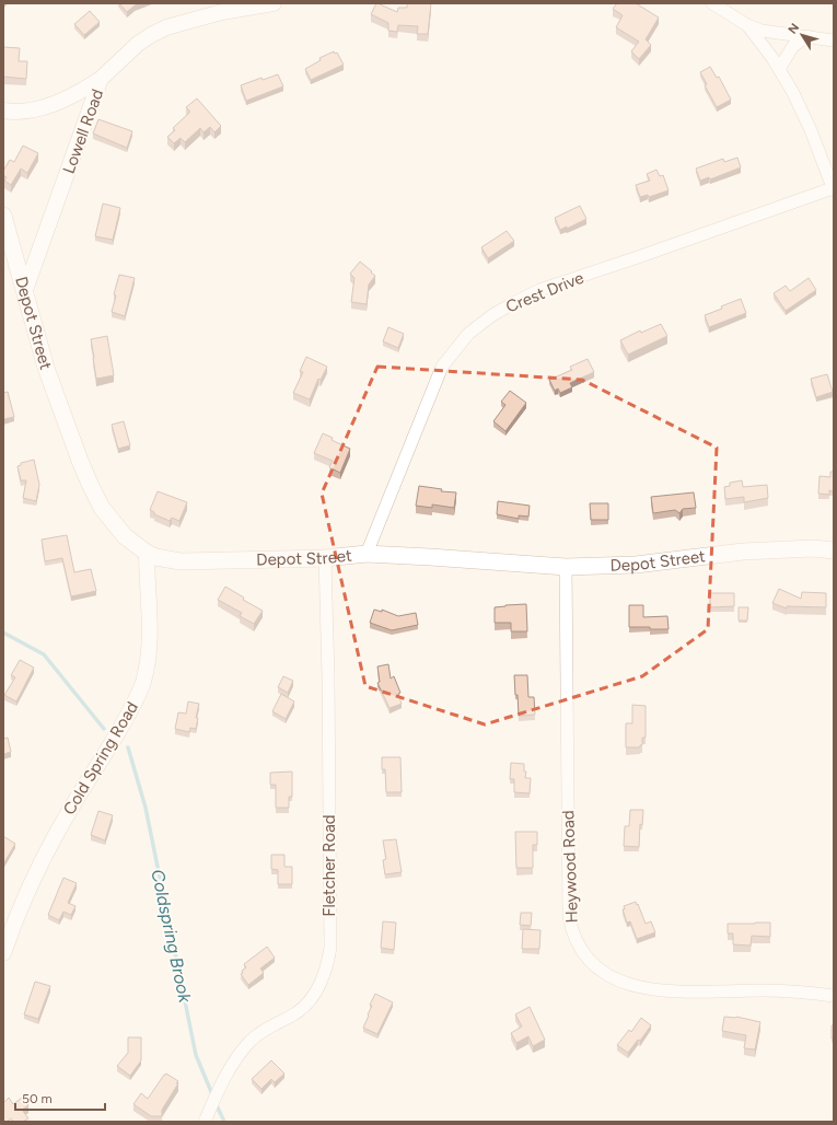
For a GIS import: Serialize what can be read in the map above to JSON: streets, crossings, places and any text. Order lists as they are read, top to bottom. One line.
{"streets":{"main road":["Depot Street"],"street":["Lowell Road","Crest Drive","Cold Spring Road","Fletcher Road","Heywood Road"]},"crossings":[["Lowell Road","Depot Street"],["Crest Drive","Depot Street"],["Depot Street","Cold Spring Road"],["Depot Street","Fletcher Road"],["Depot Street","Heywood Road"]],"water":["Coldspring Brook"],"scale_bar":"50 m","north":"top left"}
